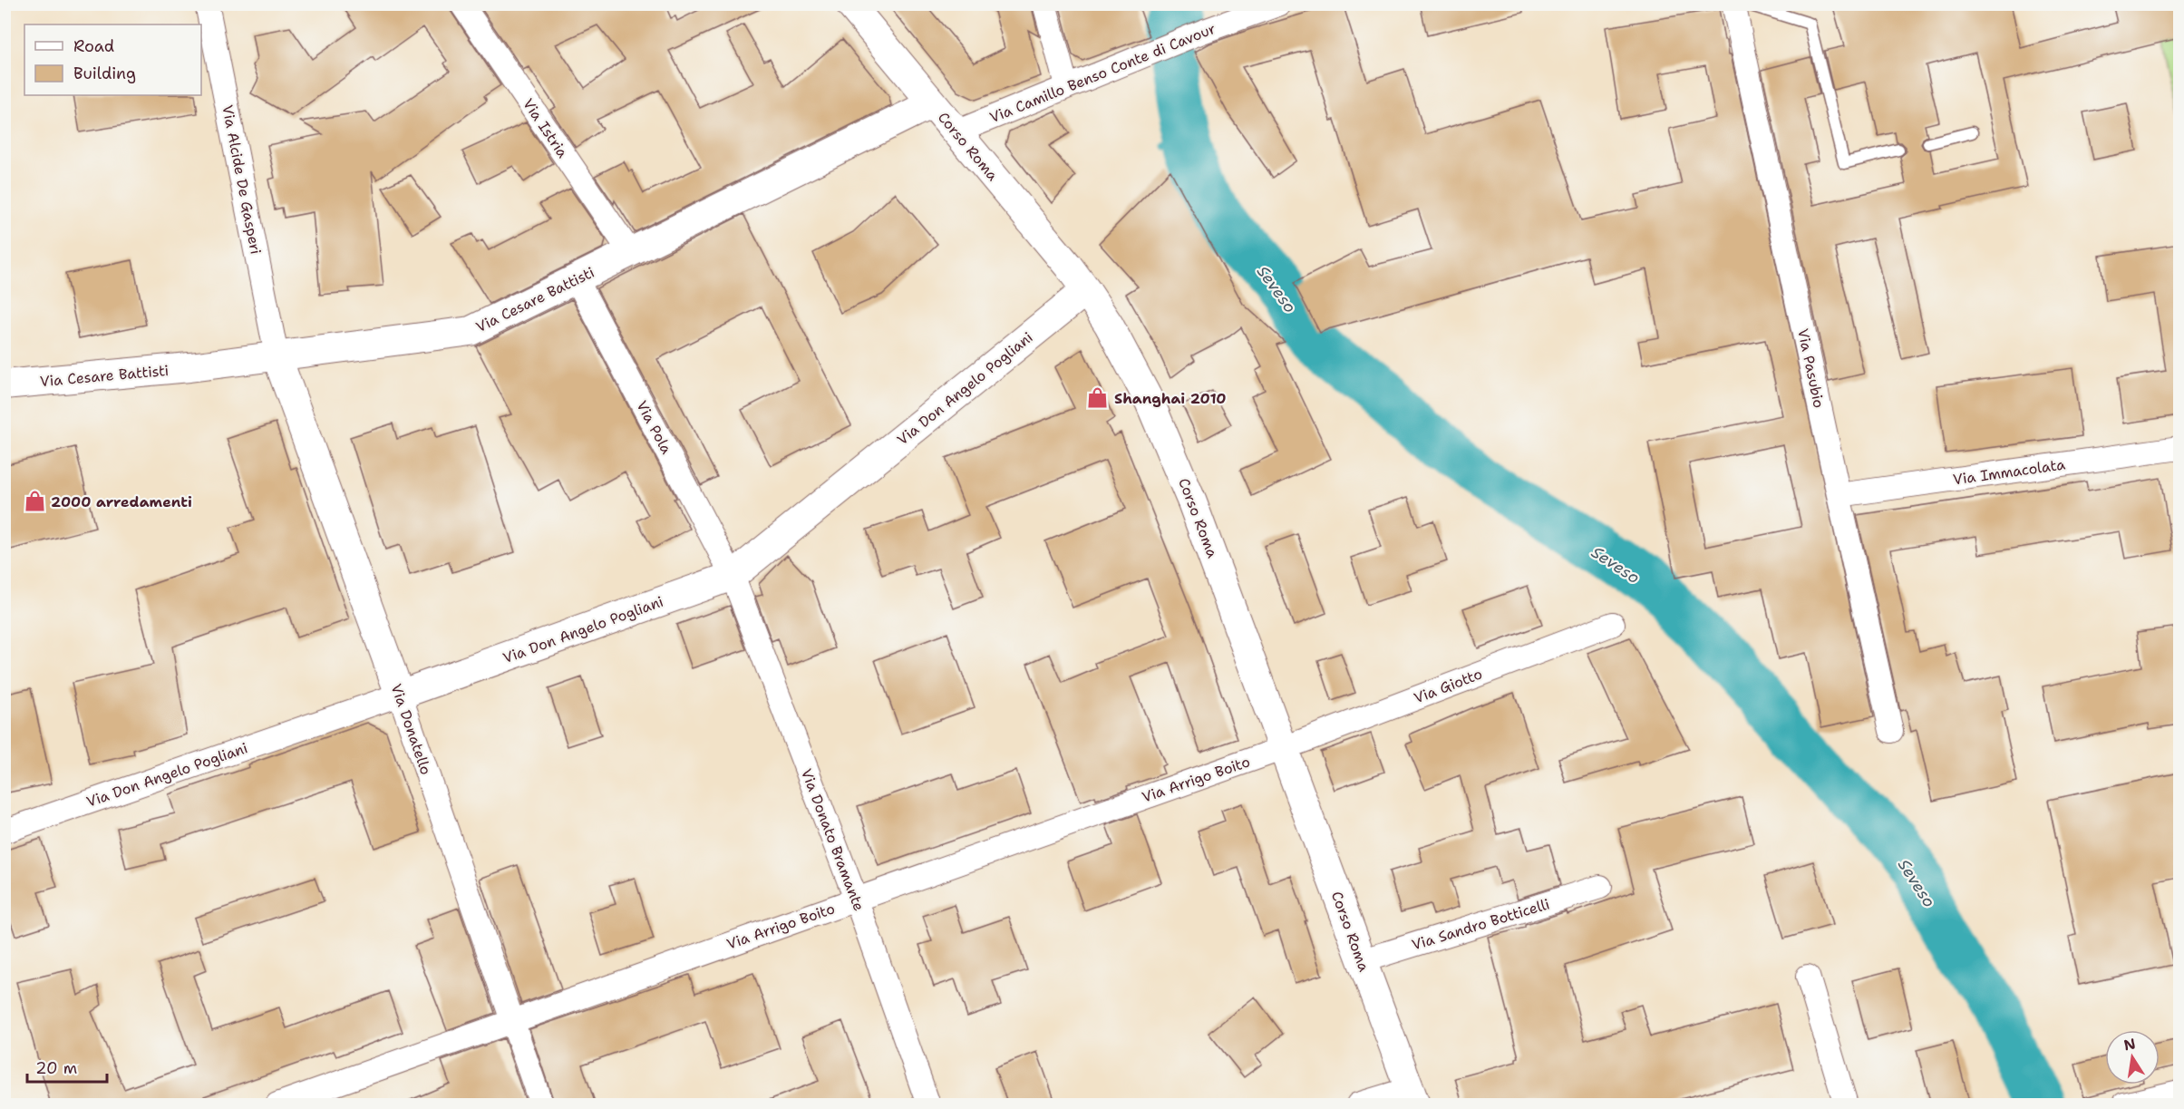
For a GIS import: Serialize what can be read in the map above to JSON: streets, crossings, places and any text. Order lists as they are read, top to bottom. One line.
{"streets":{"street":["Via Camillo Benso Conte di Cavour","Via Istria","Corso Roma","Via Alcide De Gasperi","Via Cesare Battisti","Via Pasubio","Via Don Angelo Pogliani","Via Pola","Via Immacolata","Via Giotto","Via Donatello","Via Arrigo Boito","Via Donato Bramante","Via Sandro Botticelli"]},"crossings":[["Via Camillo Benso Conte di Cavour","Corso Roma"],["Via Istria","Via Cesare Battisti"],["Corso Roma","Via Cesare Battisti"],["Corso Roma","Via Don Angelo Pogliani"],["Corso Roma","Via Giotto"],["Corso Roma","Via Arrigo Boito"],["Corso Roma","Via Sandro Botticelli"],["Via Alcide De Gasperi","Via Cesare Battisti"],["Via Alcide De Gasperi","Via Donatello"],["Via Cesare Battisti","Via Pola"],["Via Cesare Battisti","Via Donatello"],["Via Pasubio","Via Immacolata"],["Via Don Angelo Pogliani","Via Pola"],["Via Don Angelo Pogliani","Via Donatello"],["Via Don Angelo Pogliani","Via Donato Bramante"],["Via Pola","Via Donato Bramante"],["Via Giotto","Via Arrigo Boito"],["Via Donatello","Via Arrigo Boito"],["Via Arrigo Boito","Via Donato Bramante"]],"water":["Seveso"],"places":{"shop":["Shanghai 2010","2000 arredamenti"]},"legend":["Road","Building"],"scale_bar":"20 m","north":"top"}
